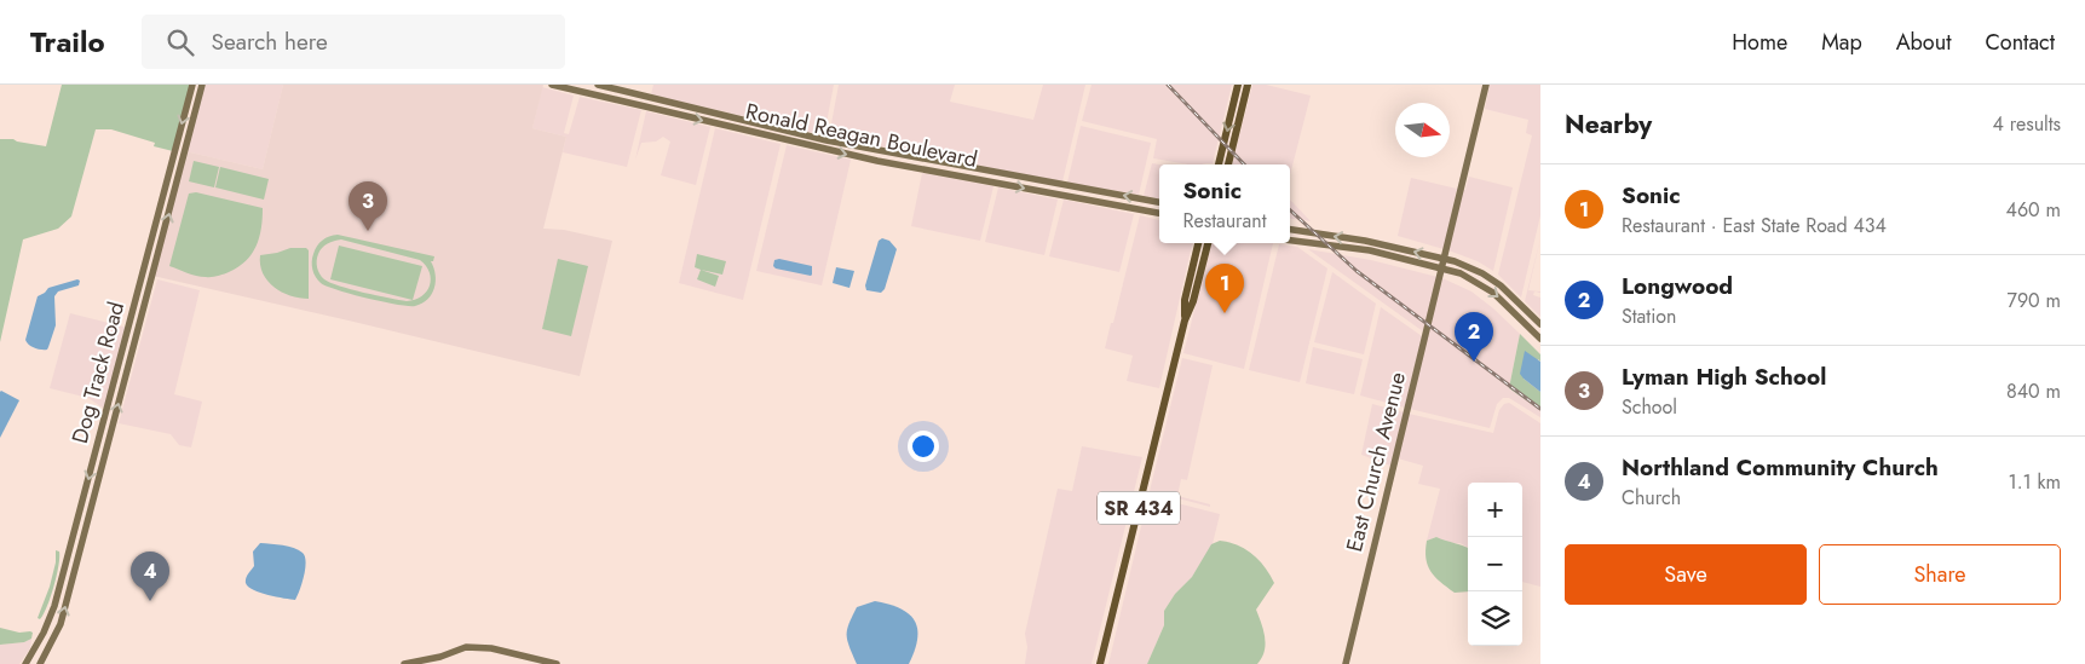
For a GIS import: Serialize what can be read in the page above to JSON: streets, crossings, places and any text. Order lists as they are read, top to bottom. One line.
{"streets":{"main road":["Ronald Reagan Boulevard","Dog Track Road","East Church Avenue","SR 434"]},"north":"right","page":{"header":"Trailo","search":"Search here","nav":["Home","Map","About","Contact"],"heading":["Nearby","4 results"],"list":[{"mark":"1","name":"Sonic","note":"Restaurant · East State Road 434","value":"460 m"},{"mark":"2","name":"Longwood","note":"Station","value":"790 m"},{"mark":"3","name":"Lyman High School","note":"School","value":"840 m"},{"mark":"4","name":"Northland Community Church","note":"Church","value":"1.1 km"}],"popup":["Sonic","Restaurant"],"pins":["3","1","2","4"],"map_buttons":["+","−"],"buttons":["Save","Share"]}}
